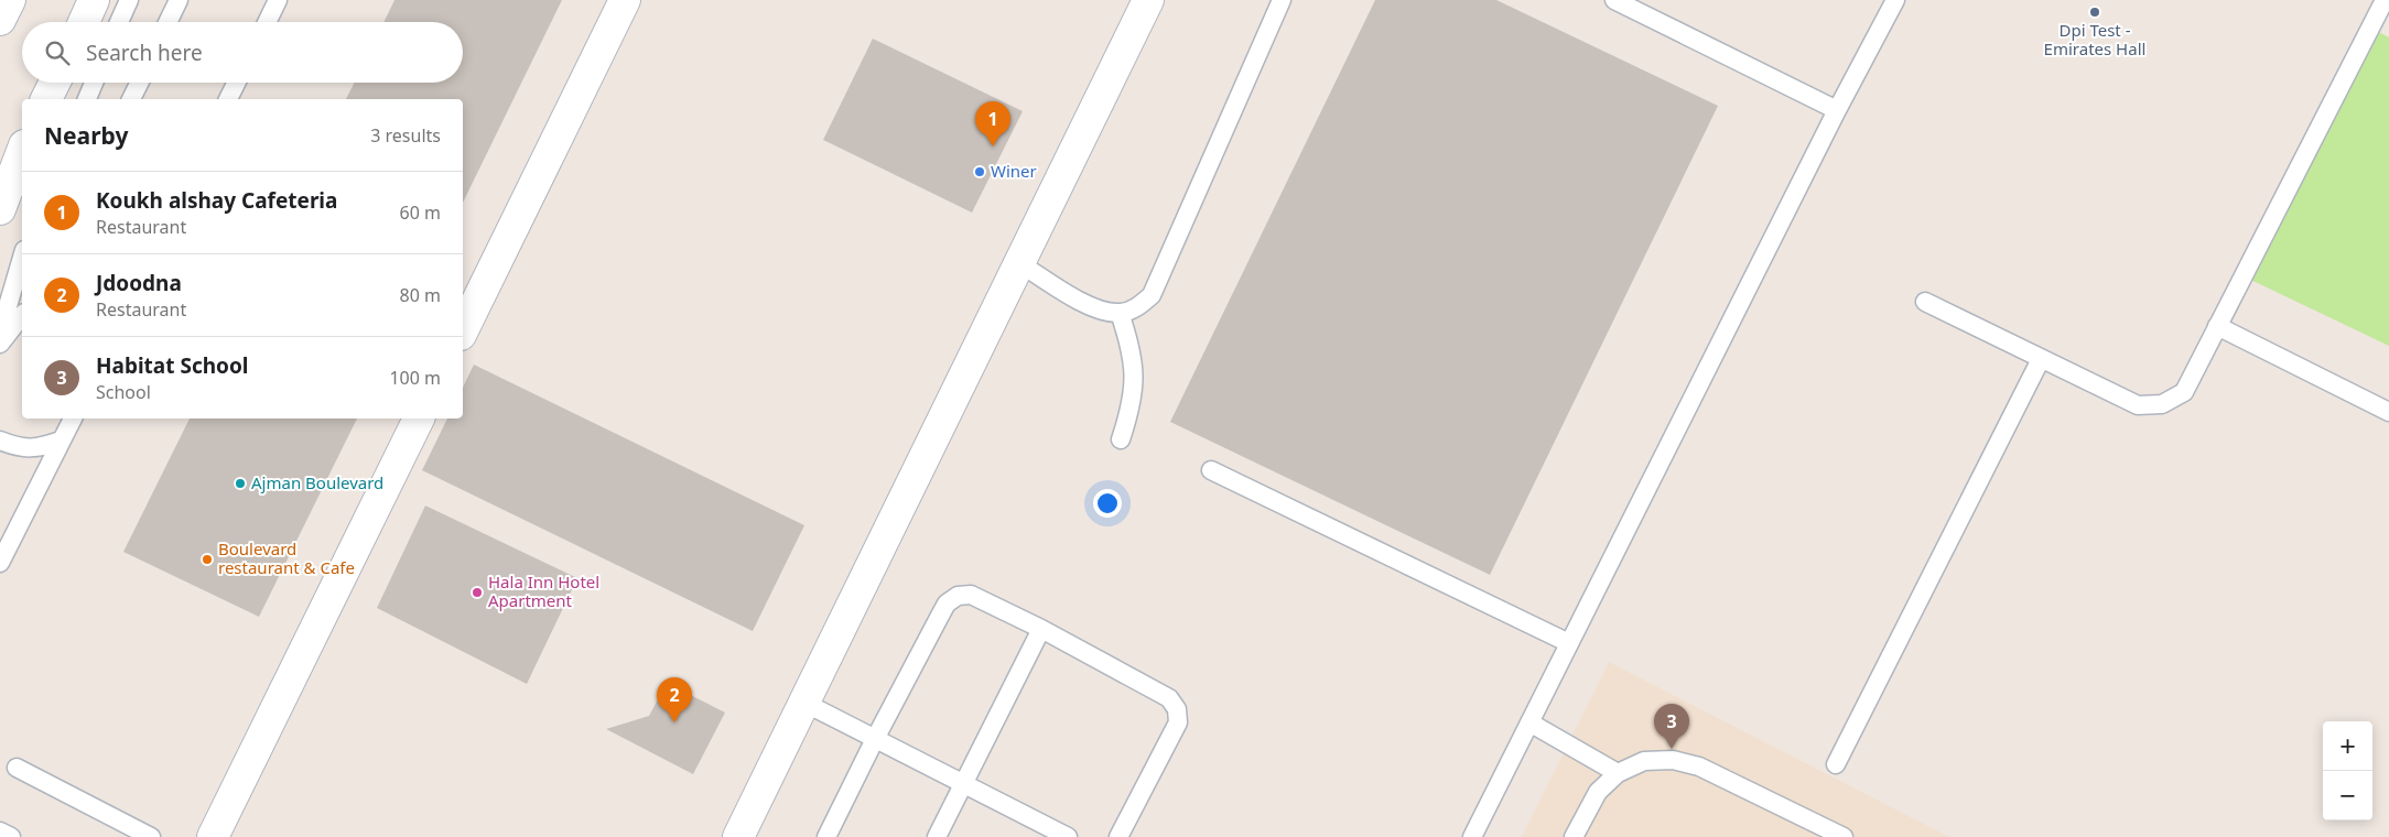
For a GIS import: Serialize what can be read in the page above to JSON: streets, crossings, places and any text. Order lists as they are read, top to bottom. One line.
{"places":["Dpi Test - Emirates Hall","Winer","Ajman Boulevard","Boulevard restaurant & Cafe","Hala Inn Hotel Apartment"],"page":{"search":"Search here","heading":["Nearby","3 results"],"pins":["1","2","3"],"list":[{"mark":"1","name":"Koukh alshay Cafeteria","note":"Restaurant","value":"60 m"},{"mark":"2","name":"Jdoodna","note":"Restaurant","value":"80 m"},{"mark":"3","name":"Habitat School","note":"School","value":"100 m"}],"map_buttons":["+","−"]}}
